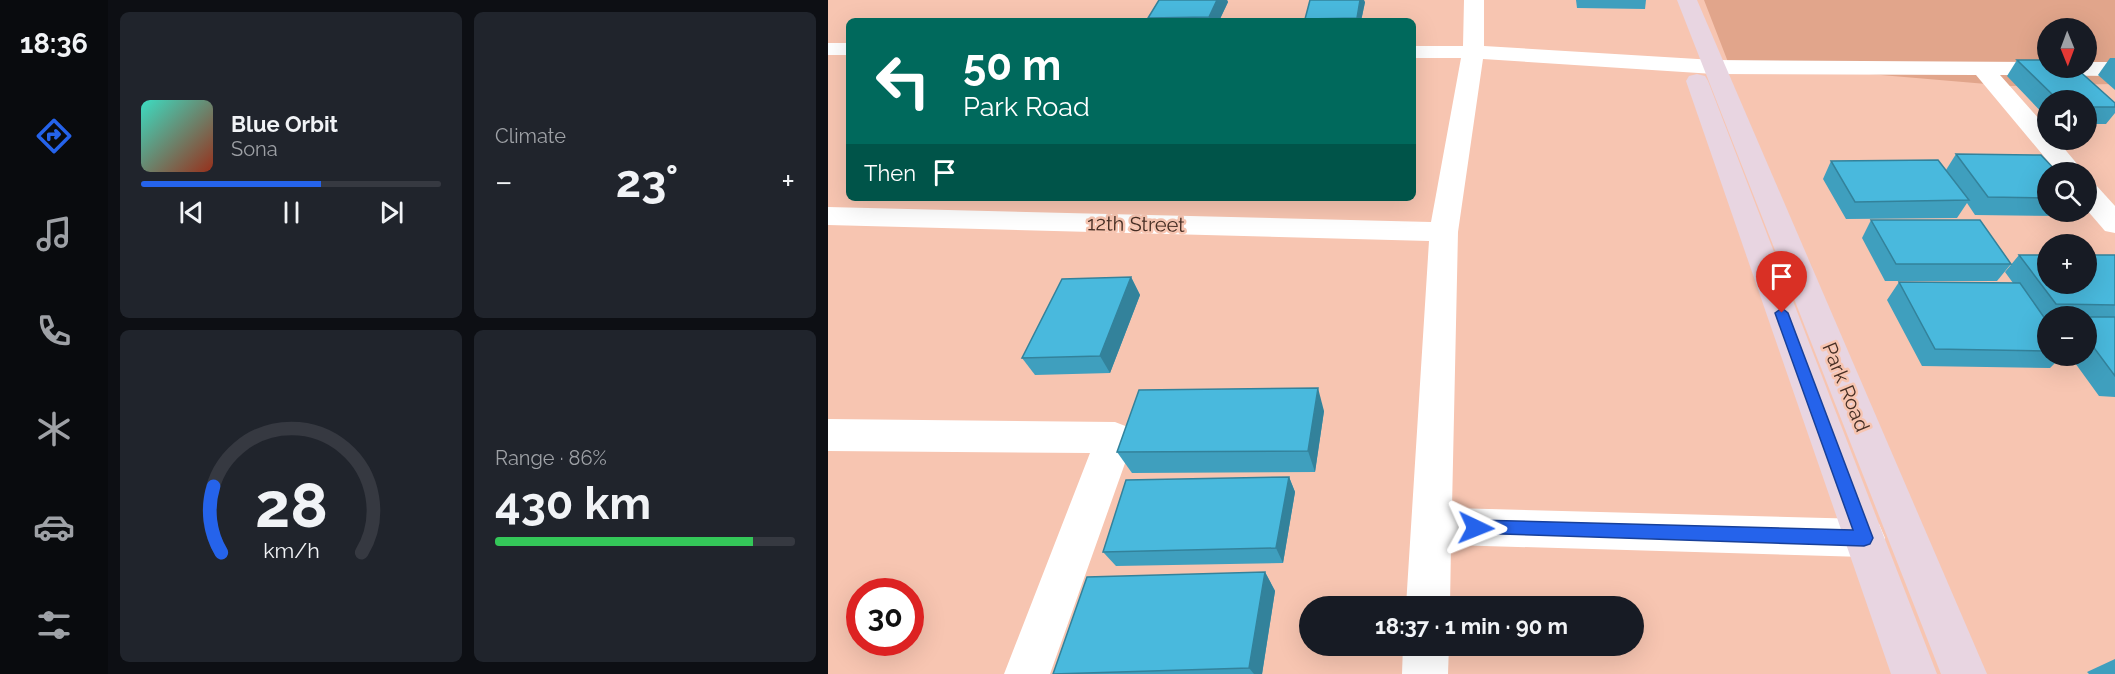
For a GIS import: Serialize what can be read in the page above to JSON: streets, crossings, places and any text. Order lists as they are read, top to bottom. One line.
{"streets":{"street":["12th Street","Park Road"]},"north":"bottom","page":{"tabs":"18:36","tile":["Climate",["Range · 86%","430 km"]],"map_buttons":["+","−"],"turn":["50 m","Park Road"],"song":["Blue Orbit","Sona"],"then":"Then","heat":["−","23°","+"],"limit":"30","trip":"18:37 · 1 min · 90 m","gauge":["28","km/h"]}}
